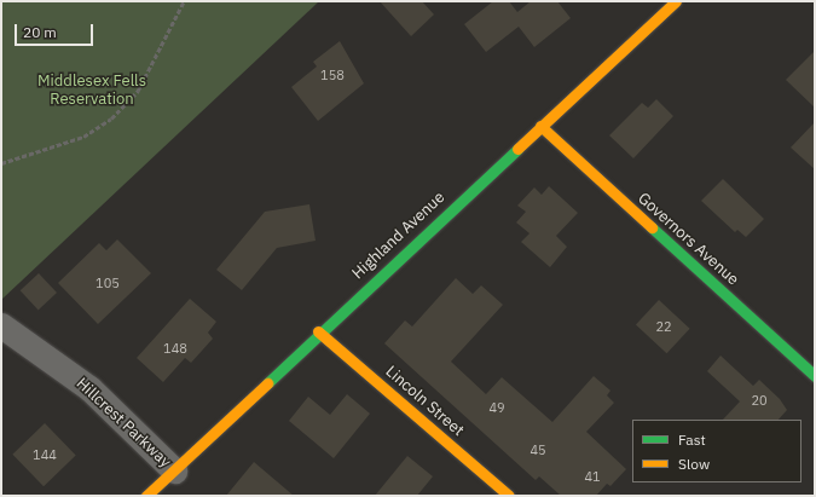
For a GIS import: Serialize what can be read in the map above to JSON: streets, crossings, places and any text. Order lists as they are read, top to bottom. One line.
{"streets":{"main road":["Highland Avenue","Governors Avenue","Lincoln Street"],"street":["Hillcrest Parkway"]},"crossings":[["Highland Avenue","Governors Avenue"],["Highland Avenue","Lincoln Street"],["Highland Avenue","Hillcrest Parkway"]],"parks":["Middlesex Fells Reservation"],"house_numbers":["158","105","22","148","20","49","45","144","41"],"legend":["Fast","Slow"],"scale_bar":"20 m"}
